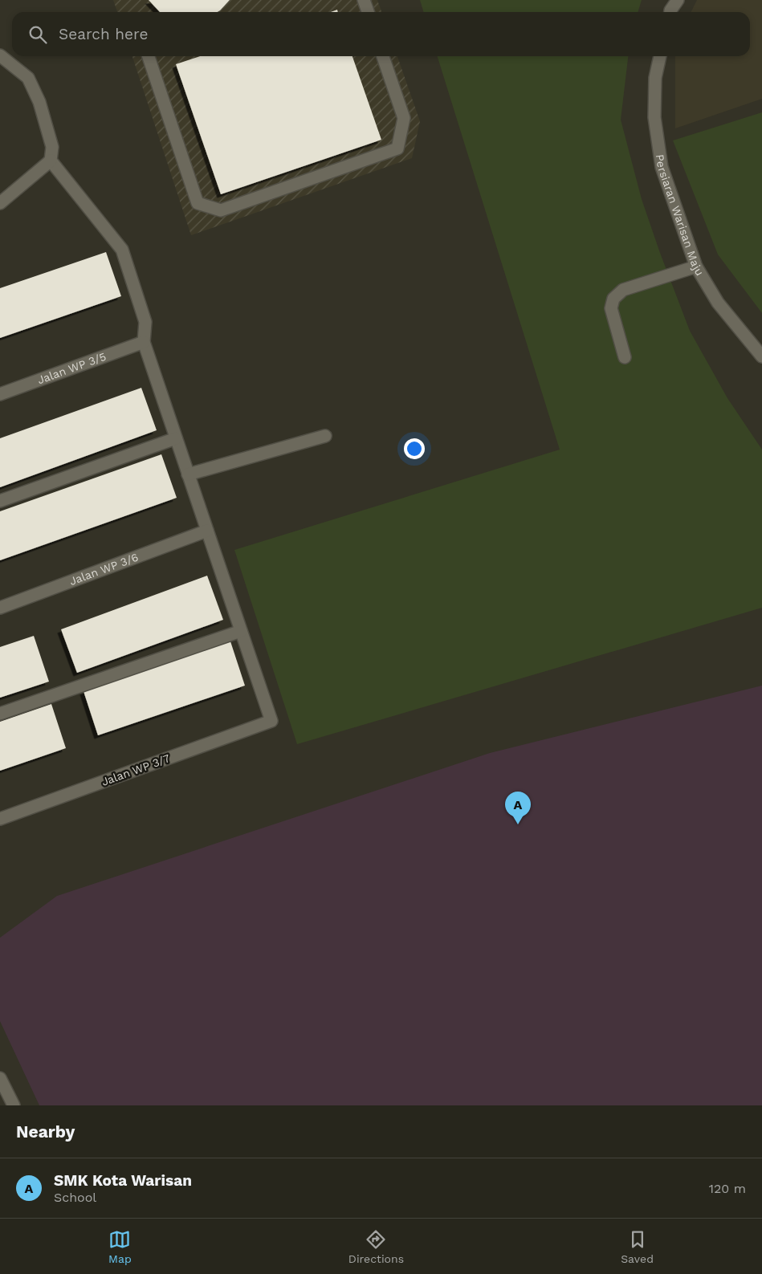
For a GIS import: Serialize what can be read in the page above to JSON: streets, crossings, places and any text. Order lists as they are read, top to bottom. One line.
{"streets":{"street":["Persiaran Warisan Maju","Jalan WP 3/5","Jalan WP 3/6","Jalan WP 3/7"]},"page":{"search":"Search here","pins":"A","heading":"Nearby","list":[{"mark":"A","name":"SMK Kota Warisan","note":"School","value":"120 m"}],"nav":["Map","Directions","Saved"]}}
